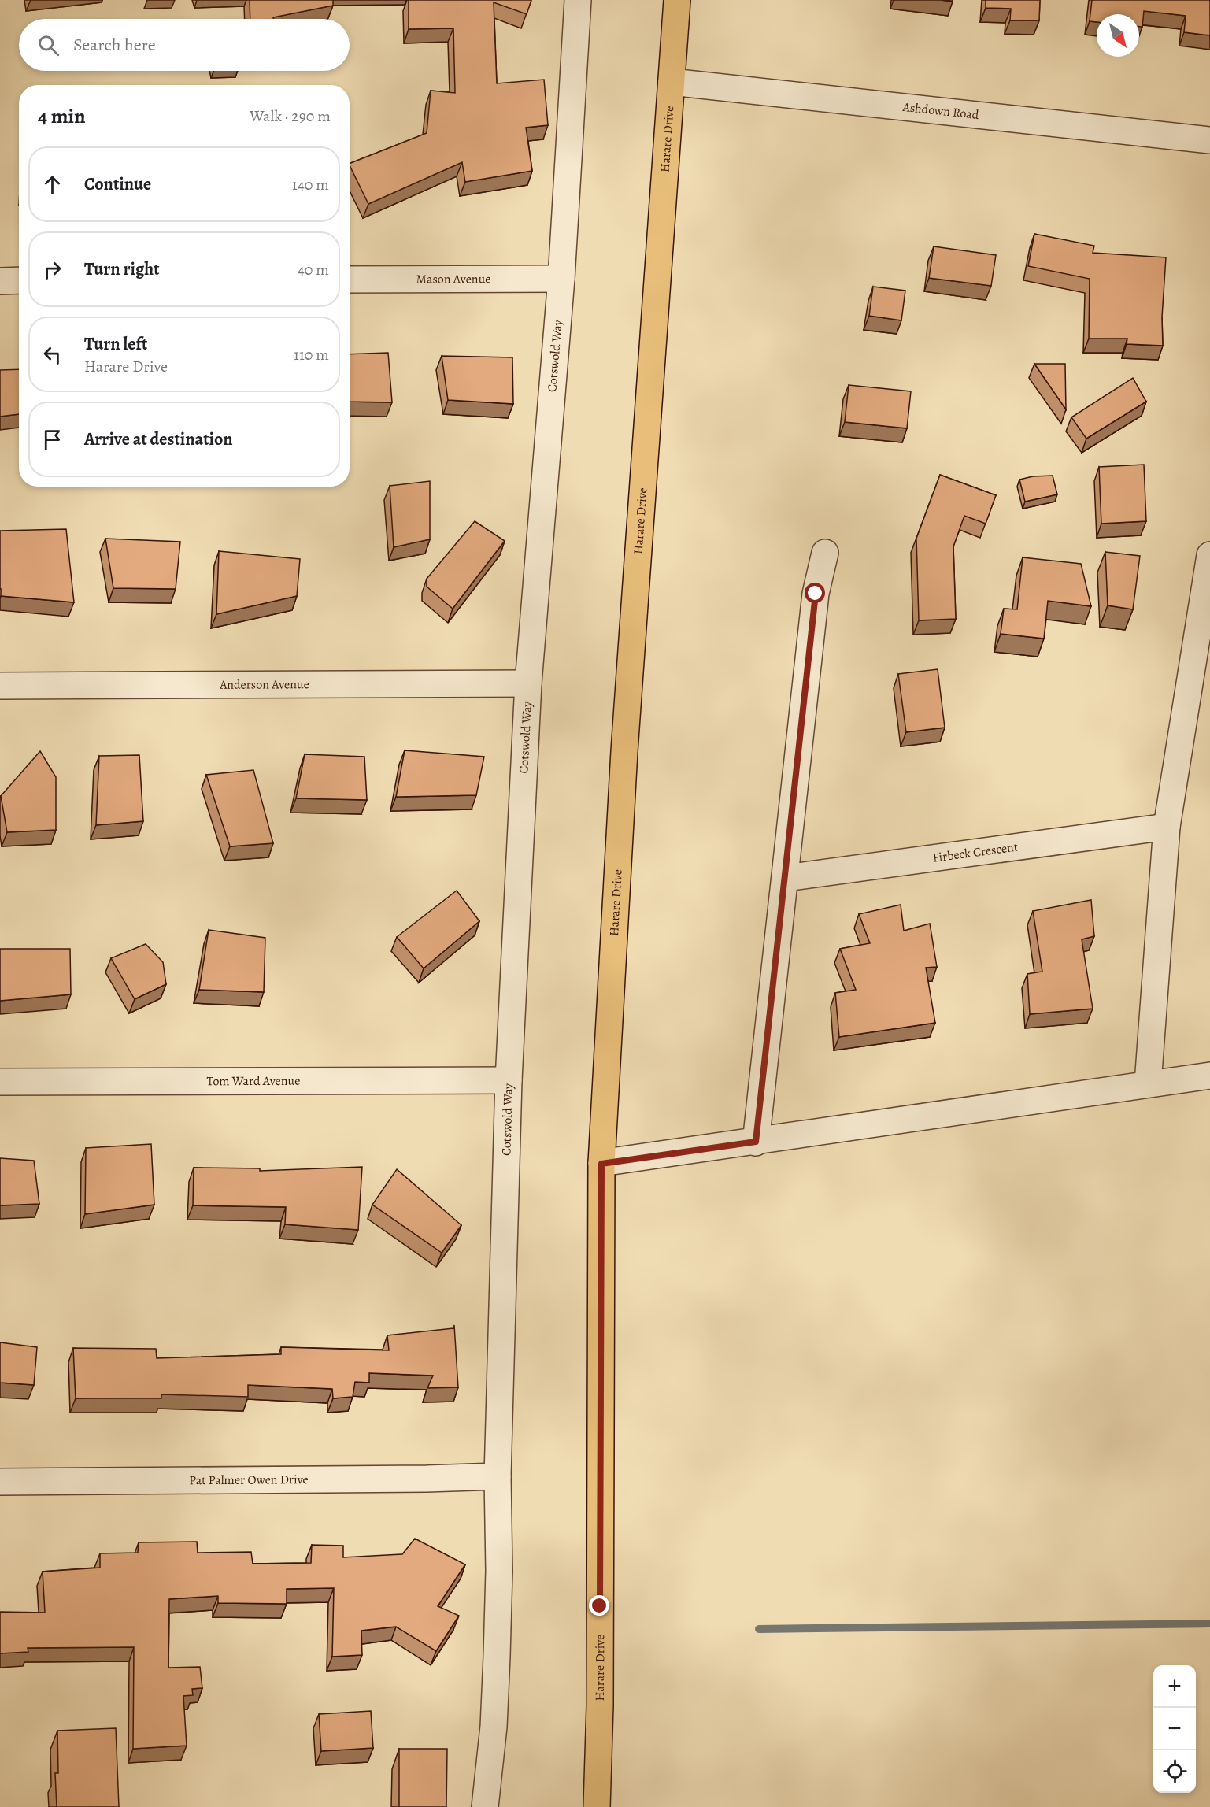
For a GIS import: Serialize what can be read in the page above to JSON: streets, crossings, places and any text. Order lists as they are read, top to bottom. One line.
{"streets":{"main road":["Harare Drive"],"street":["Ashdown Road","Mason Avenue","Cotswold Way","Anderson Avenue","Firbeck Crescent","Tom Ward Avenue","Pat Palmer Owen Drive"]},"crossings":[["Ashdown Road","Harare Drive"],["Mason Avenue","Cotswold Way"],["Cotswold Way","Anderson Avenue"],["Cotswold Way","Tom Ward Avenue"],["Cotswold Way","Pat Palmer Owen Drive"]],"north":"bottom right","page":{"search":"Search here","heading":["4 min","Walk · 290 m"],"list":[["Continue","140 m"],["Turn right","40 m"],["Turn left","Harare Drive","110 m"],"Arrive at destination"],"map_buttons":["+","−"]}}
